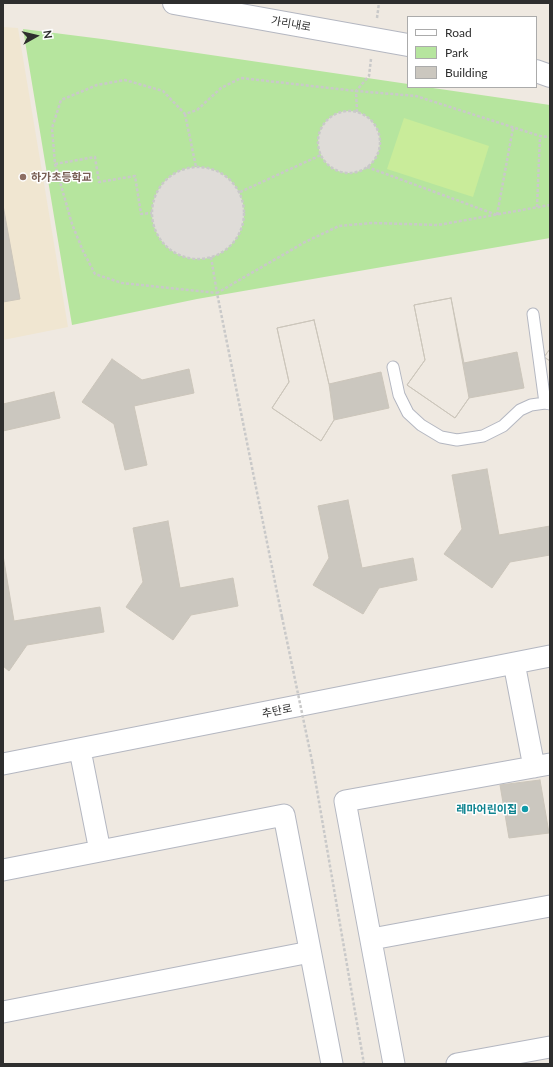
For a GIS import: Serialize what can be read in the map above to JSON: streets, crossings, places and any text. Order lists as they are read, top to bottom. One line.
{"streets":{"street":["가리내로","추탄로"]},"places":["하가초등학교","레마어린이집"],"legend":["Road","Park","Building"],"north":"right"}
